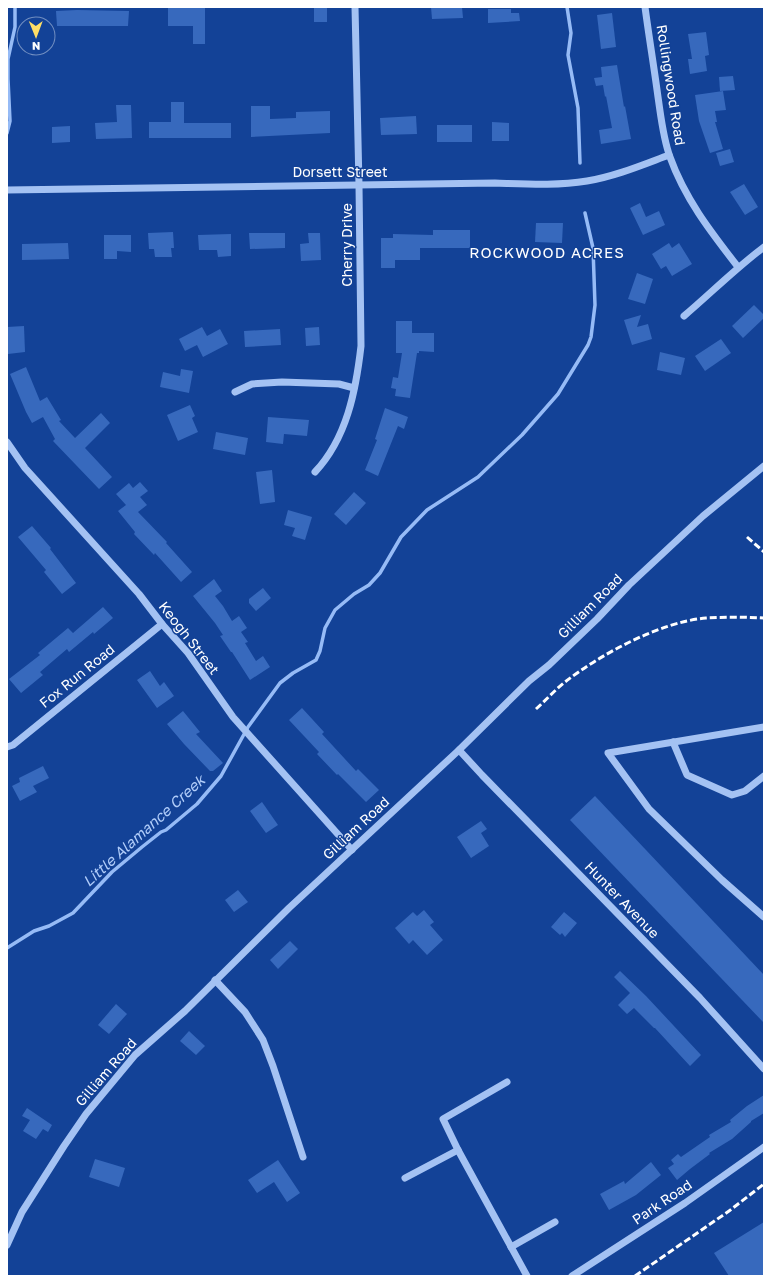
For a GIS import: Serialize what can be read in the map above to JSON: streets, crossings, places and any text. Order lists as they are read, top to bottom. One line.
{"streets":{"street":["Rollingwood Road","Dorsett Street","Cherry Drive","Gilliam Road","Keogh Street","Fox Run Road","Hunter Avenue","Park Road"]},"crossings":[["Rollingwood Road","Dorsett Street"],["Dorsett Street","Cherry Drive"],["Gilliam Road","Keogh Street"],["Gilliam Road","Hunter Avenue"],["Keogh Street","Fox Run Road"]],"districts":["ROCKWOOD ACRES"],"water":["Little Alamance Creek"],"north":"bottom"}
